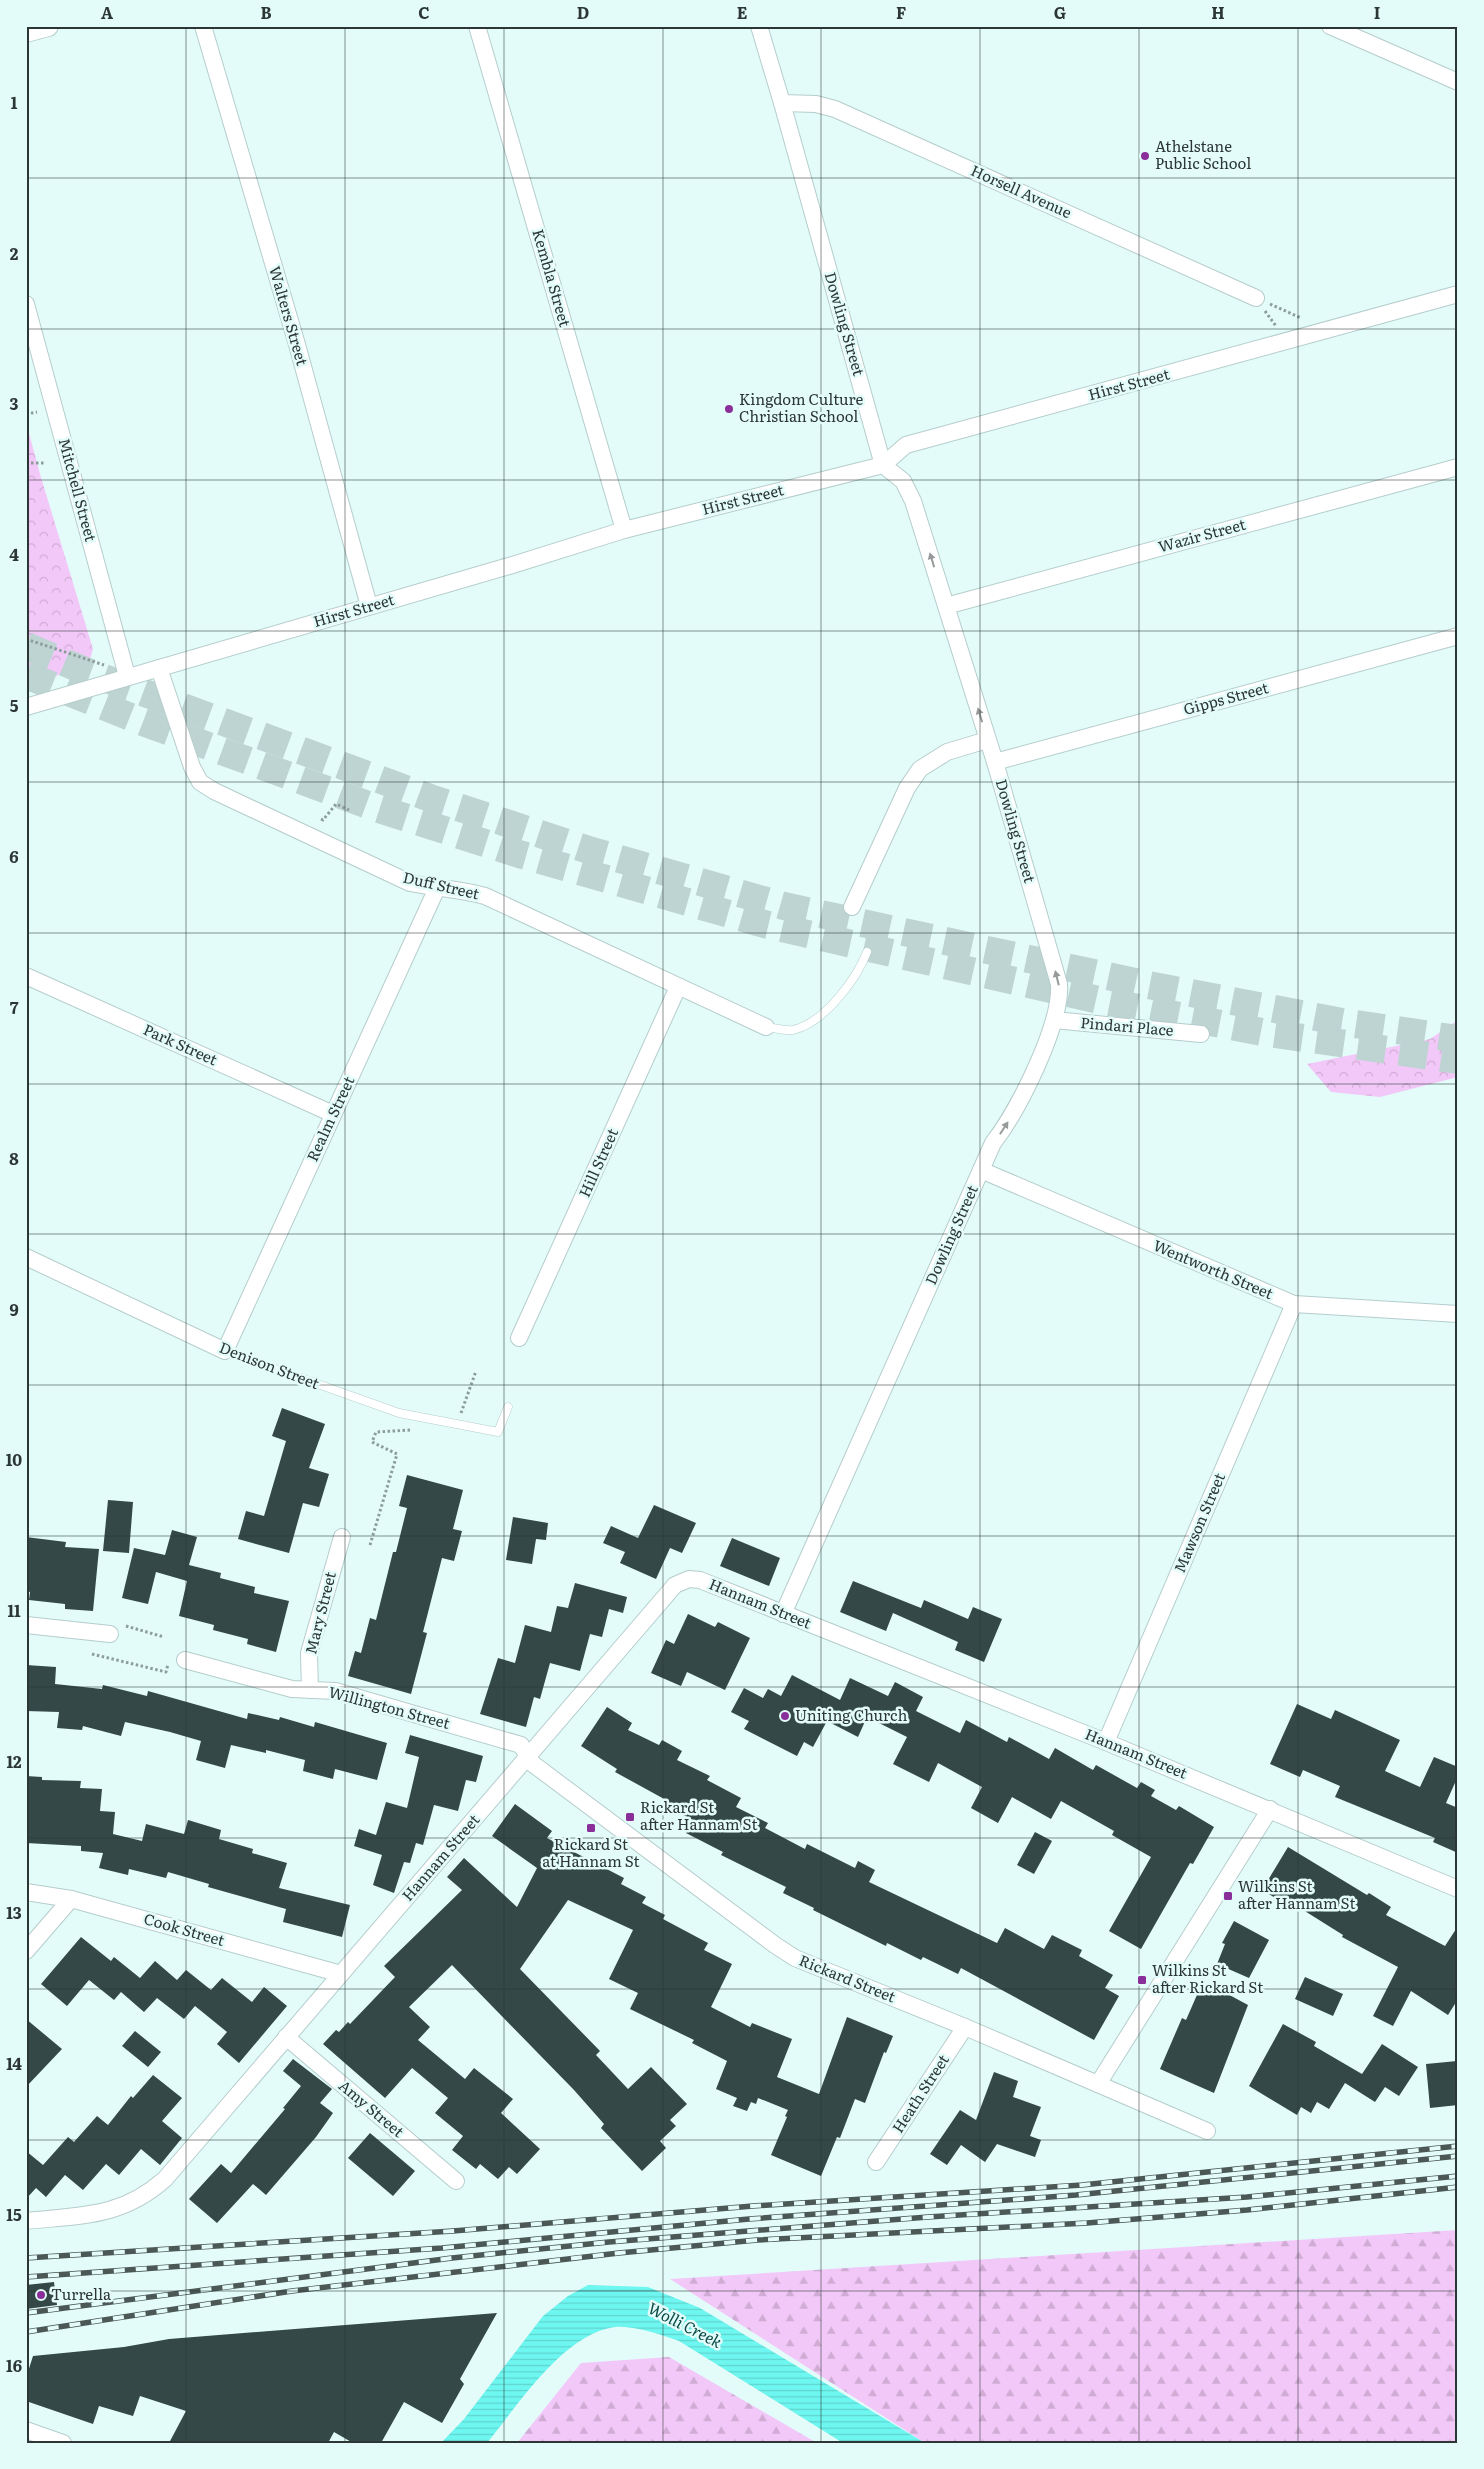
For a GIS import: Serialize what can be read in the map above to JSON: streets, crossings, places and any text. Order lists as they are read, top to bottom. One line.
{"streets":{"street":["Horsell Avenue","Kembla Street","Walters Street","Dowling Street","Hirst Street","Mitchell Street","Wazir Street","Gipps Street","Duff Street","Pindari Place","Park Street","Realm Street","Hill Street","Wentworth Street","Denison Street","Mawson Street","Hannam Street","Mary Street","Willington Street","Cook Street","Rickard Street","Heath Street","Amy Street"]},"crossings":[["Horsell Avenue","Dowling Street"],["Kembla Street","Hirst Street"],["Walters Street","Hirst Street"],["Dowling Street","Hirst Street"],["Dowling Street","Wazir Street"],["Dowling Street","Gipps Street"],["Dowling Street","Pindari Place"],["Dowling Street","Wentworth Street"],["Dowling Street","Hannam Street"],["Hirst Street","Mitchell Street"],["Hirst Street","Duff Street"],["Duff Street","Realm Street"],["Duff Street","Hill Street"],["Park Street","Realm Street"],["Realm Street","Denison Street"],["Wentworth Street","Mawson Street"],["Mawson Street","Hannam Street"],["Hannam Street","Willington Street"],["Hannam Street","Cook Street"],["Hannam Street","Rickard Street"],["Hannam Street","Amy Street"],["Mary Street","Willington Street"],["Willington Street","Rickard Street"],["Rickard Street","Heath Street"]],"one_way":["Dowling Street"],"water":["Wolli Creek"],"places":{"other":["Athelstane Public School","Kingdom Culture Christian School","Uniting Church","Turrella"],"transit":["Rickard St after Hannam St","Rickard St at Hannam St","Wilkins St after Hannam St","Wilkins St after Rickard St"]},"grid":{"columns":["A","B","C","D","E","F","G","H","I"],"rows":["1","2","3","4","5","6","7","8","9","10","11","12","13","14","15","16"]}}
